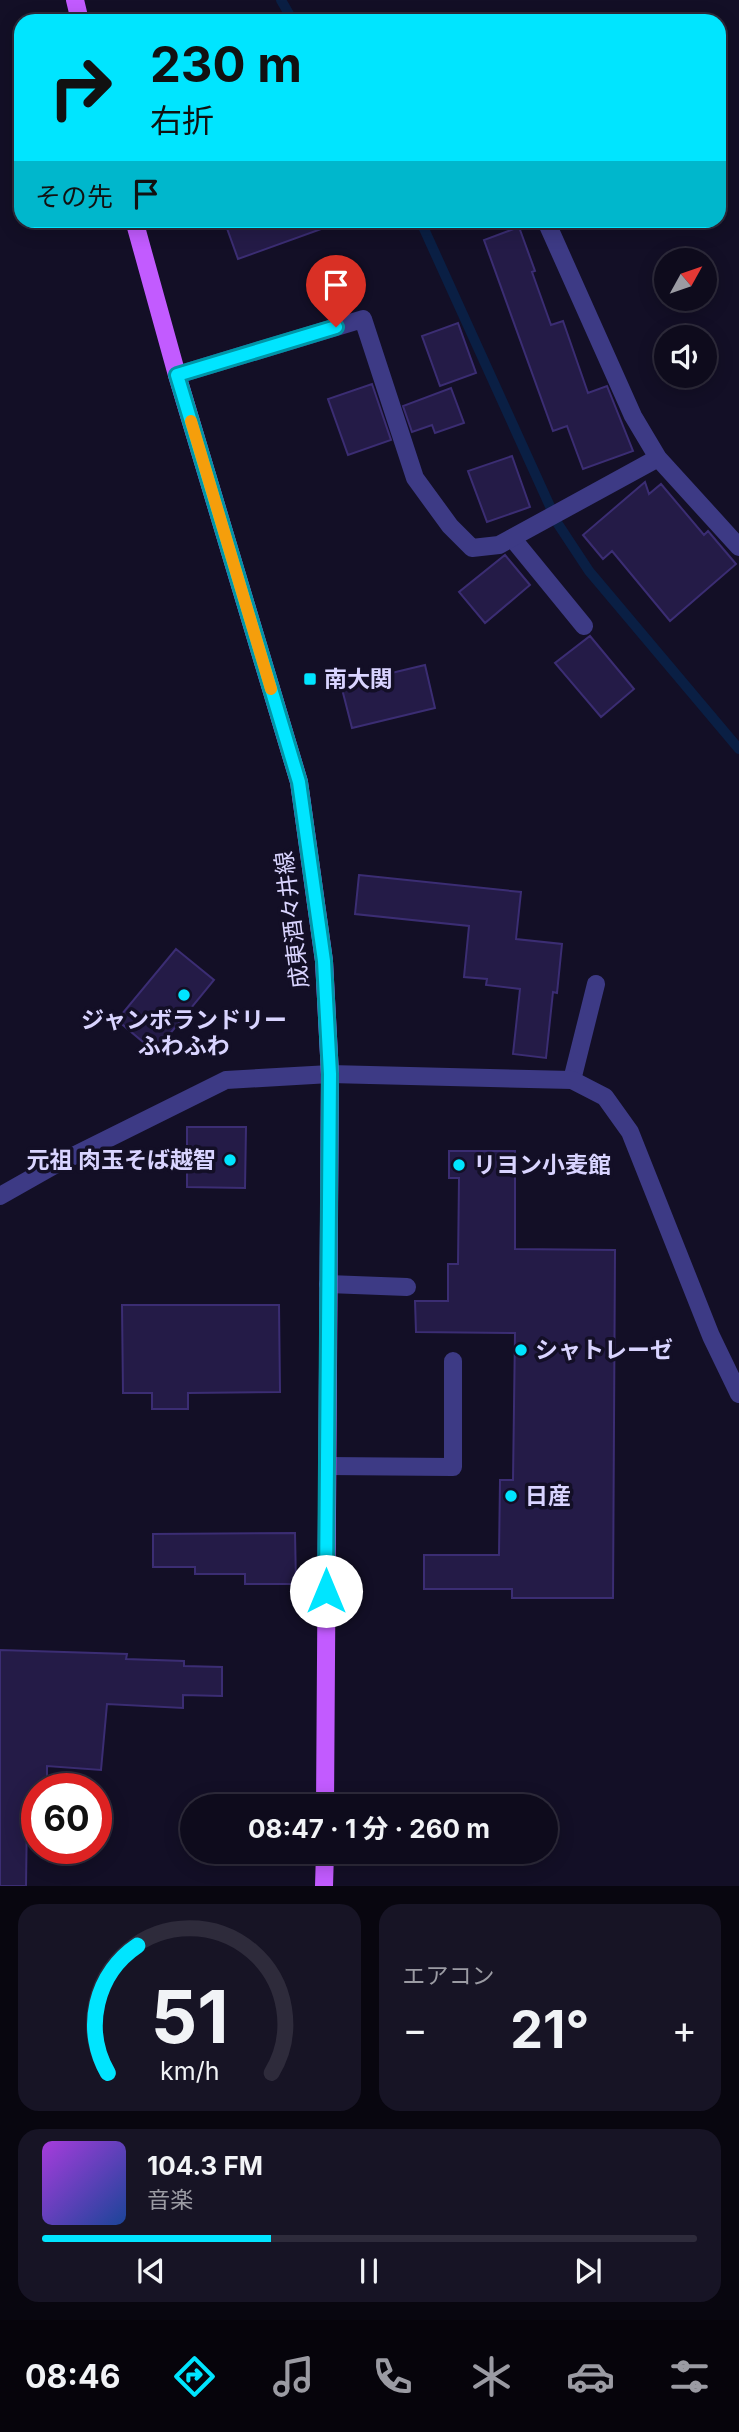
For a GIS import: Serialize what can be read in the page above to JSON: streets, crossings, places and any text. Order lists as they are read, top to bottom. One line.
{"streets":{"main road":["成東酒々井線"]},"places":{"transit":["南大関"],"other":["ジャンボランドリー ふわふわ","元祖 肉玉そば越智","リヨン小麦館","シャトレーゼ","日産"]},"north":"top right","page":{"turn":["230 m","右折"],"then":"その先","limit":"60","trip":"08:47 · 1 分 · 260 m","tile":"エアコン","heat":["−","21°","+"],"song":["104.3 FM","音楽"],"tabs":"08:46","gauge":["51","km/h"]}}
